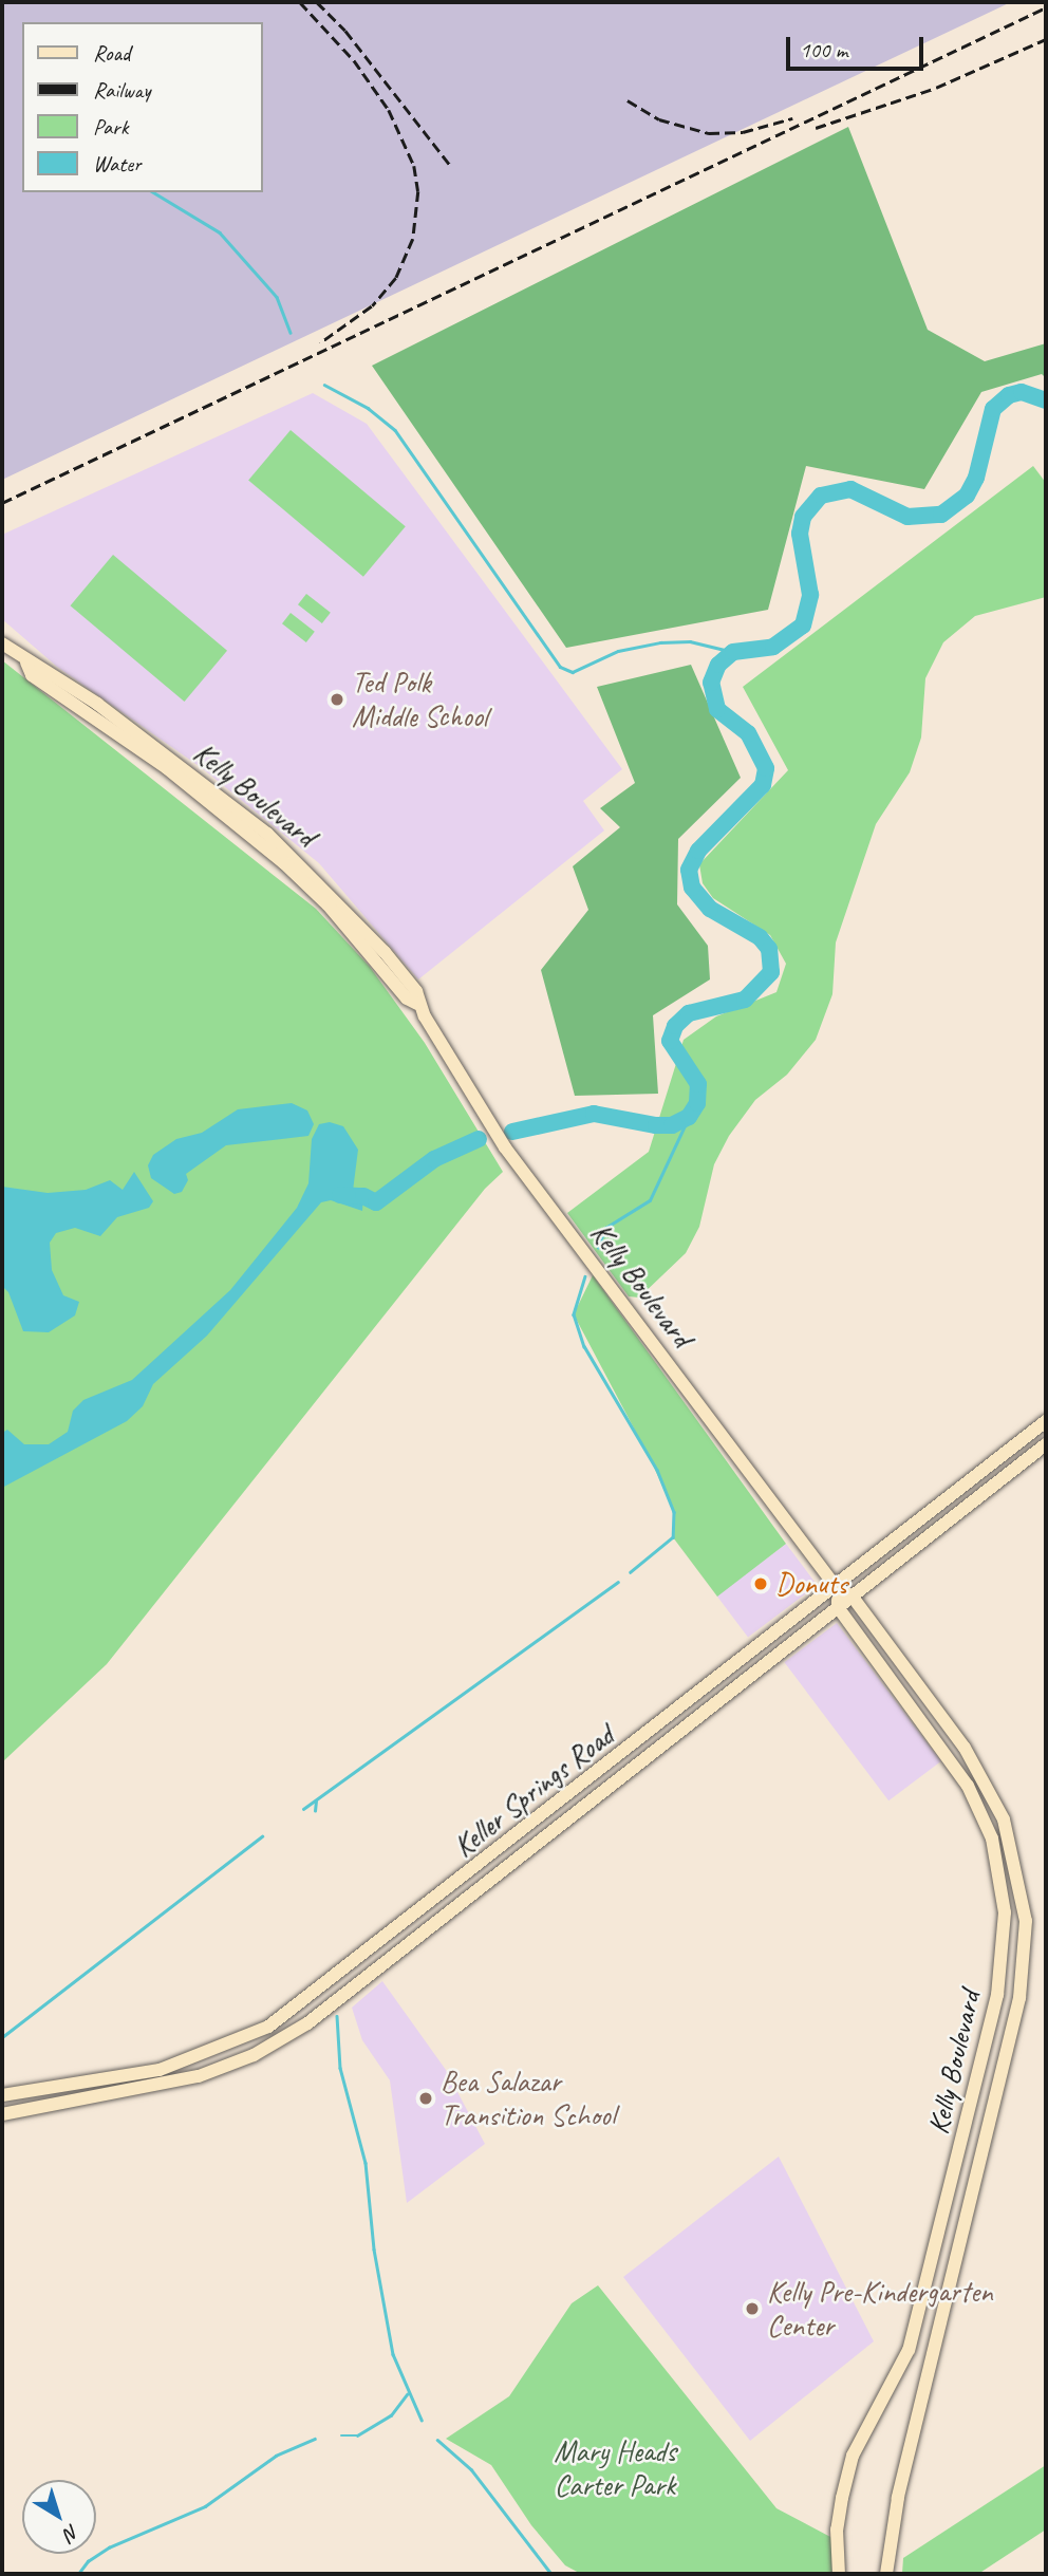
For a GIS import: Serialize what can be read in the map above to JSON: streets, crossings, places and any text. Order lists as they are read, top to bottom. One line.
{"streets":{"main road":["Kelly Boulevard","Keller Springs Road"]},"crossings":[["Kelly Boulevard","Keller Springs Road"]],"parks":["Mary Heads Carter Park"],"places":["Ted Polk Middle School","Donuts","Bea Salazar Transition School","Kelly Pre-Kindergarten Center"],"legend":["Road","Railway","Park","Water"],"scale_bar":"100 m","north":"bottom right"}
